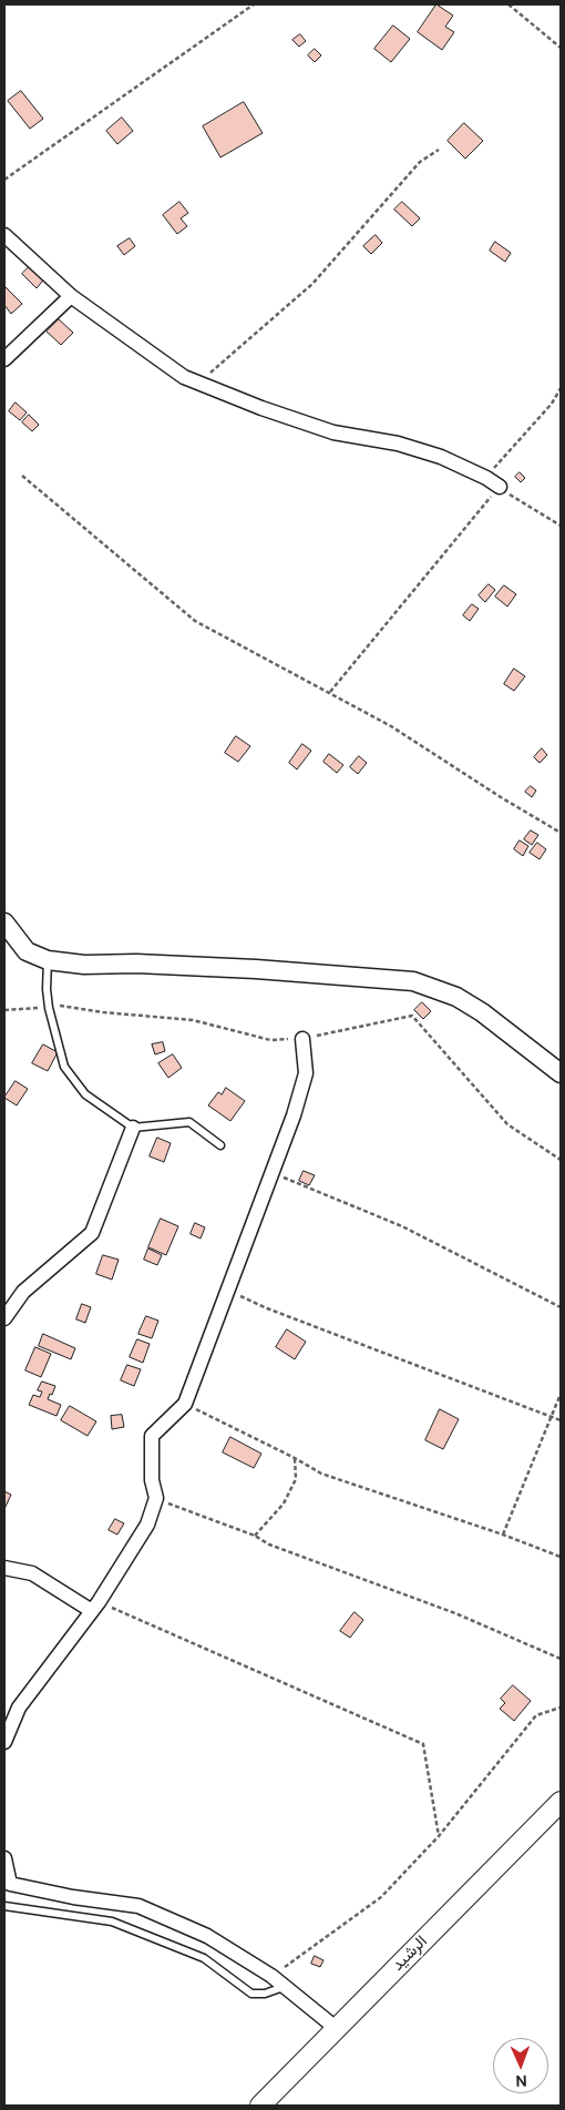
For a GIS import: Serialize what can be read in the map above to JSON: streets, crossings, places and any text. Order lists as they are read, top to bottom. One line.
{"streets":{"main road":["الرشيد"]},"north":"bottom"}
